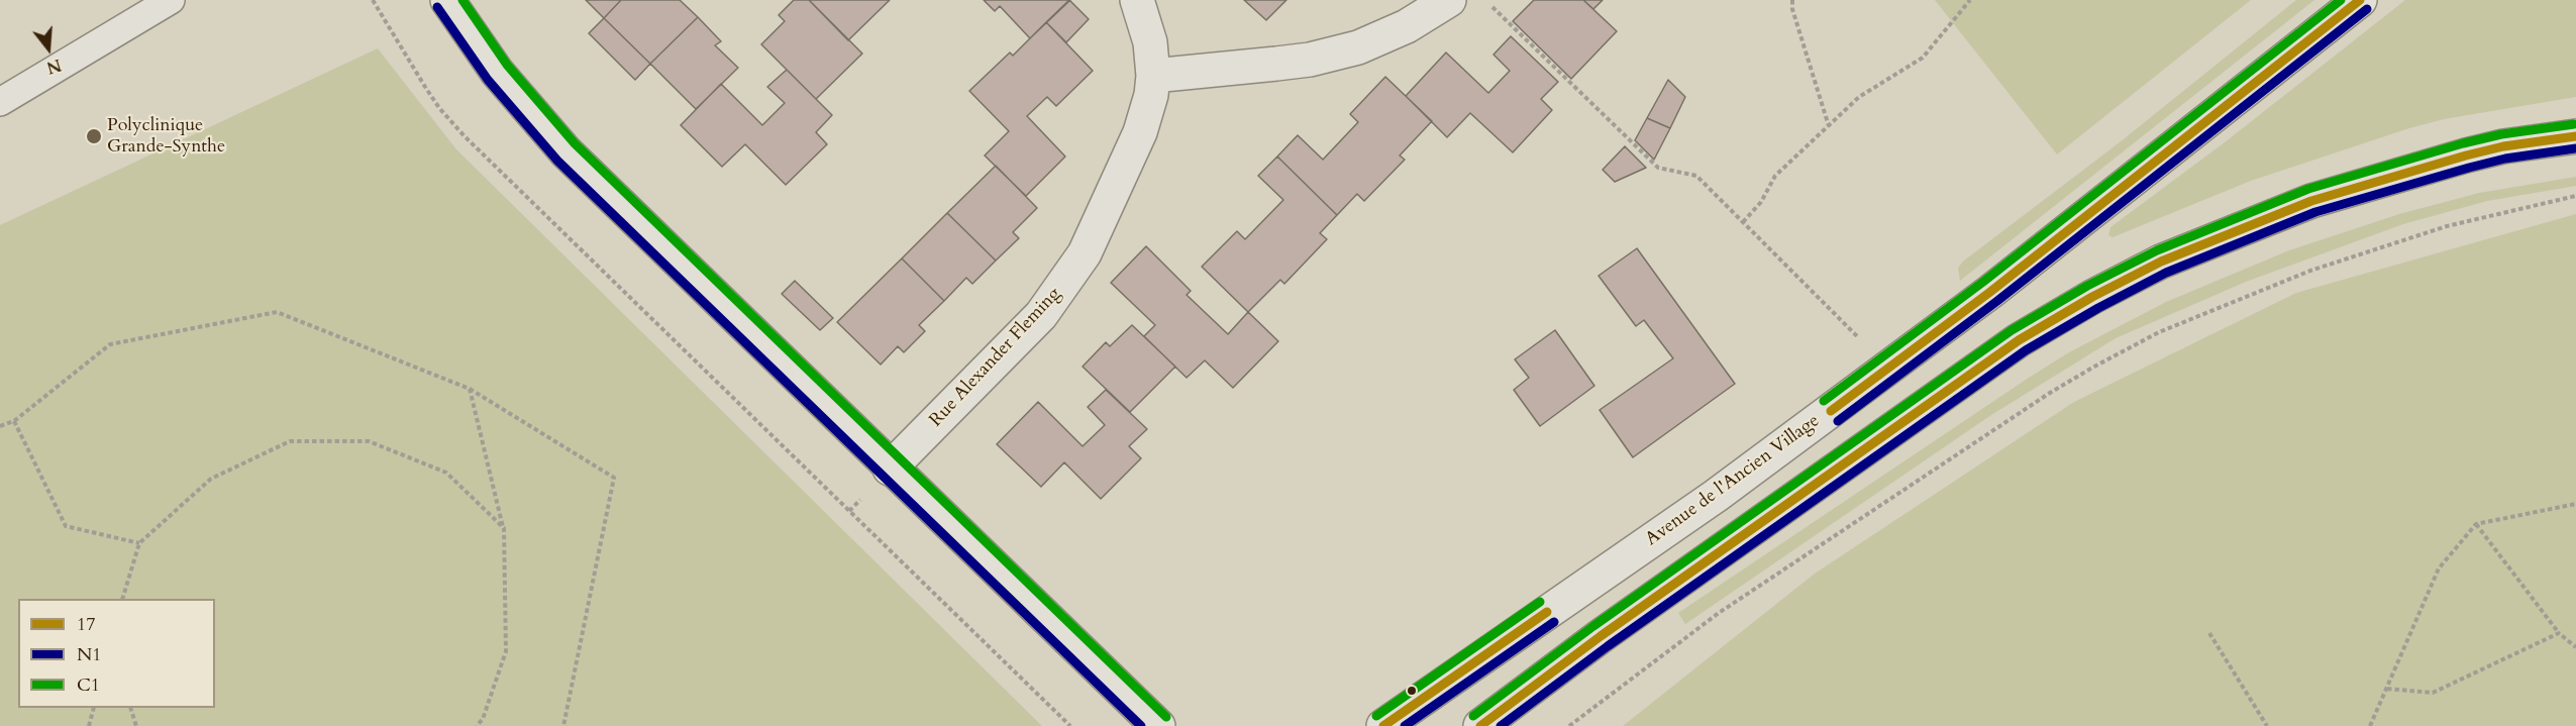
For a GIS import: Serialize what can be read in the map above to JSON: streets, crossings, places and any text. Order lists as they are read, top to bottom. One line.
{"streets":{"street":["Rue Alexander Fleming","Avenue de l'Ancien Village"]},"places":["Polyclinique Grande-Synthe"],"lines":["transit line 17","transit line C1","transit line N1"],"legend":["17","N1","C1"],"north":"bottom"}
